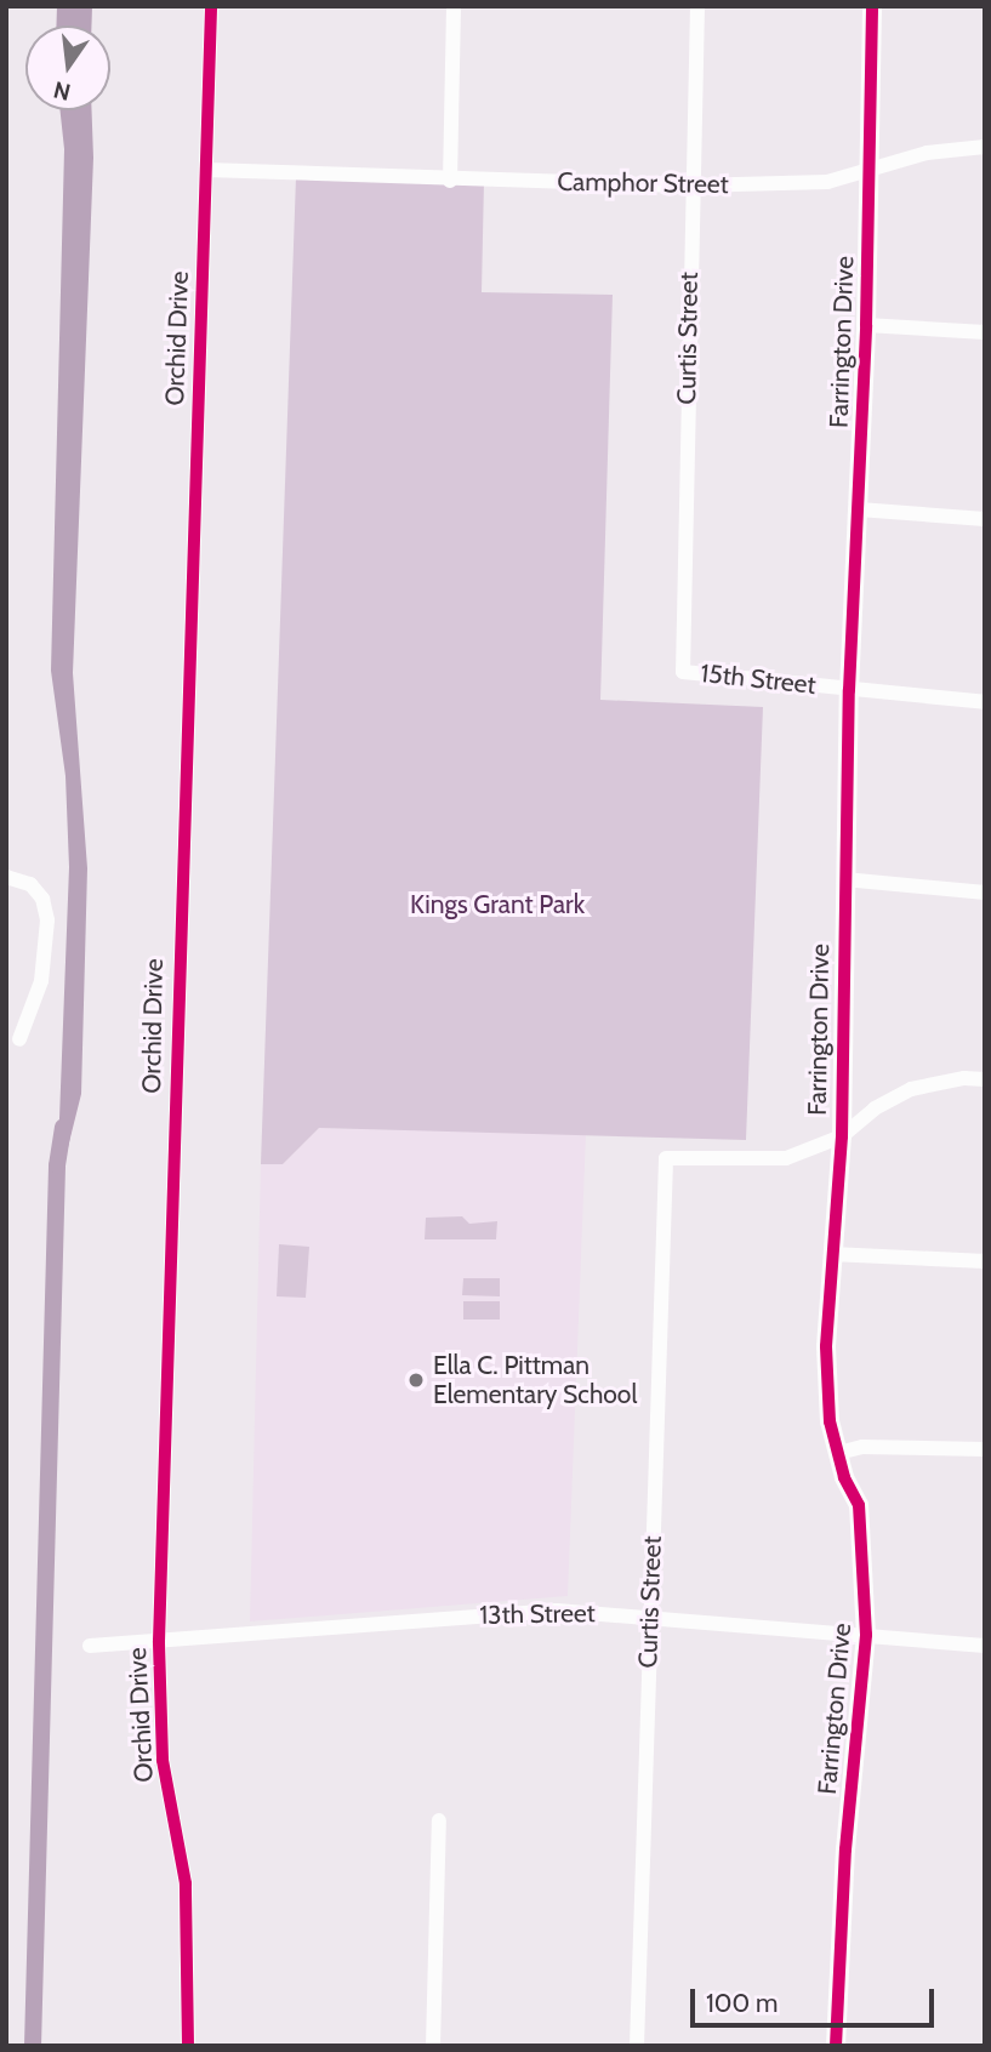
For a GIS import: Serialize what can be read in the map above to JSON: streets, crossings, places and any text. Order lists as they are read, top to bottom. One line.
{"streets":{"street":["Camphor Street","Orchid Drive","Curtis Street","Farrington Drive","15th Street","13th Street"]},"crossings":[["Camphor Street","Orchid Drive"],["Camphor Street","Curtis Street"],["Camphor Street","Farrington Drive"],["Orchid Drive","13th Street"],["Curtis Street","Farrington Drive"],["Curtis Street","15th Street"],["Curtis Street","13th Street"],["Farrington Drive","15th Street"],["Farrington Drive","13th Street"]],"parks":["Kings Grant Park"],"places":["Ella C. Pittman Elementary School"],"scale_bar":"100 m","north":"bottom"}
